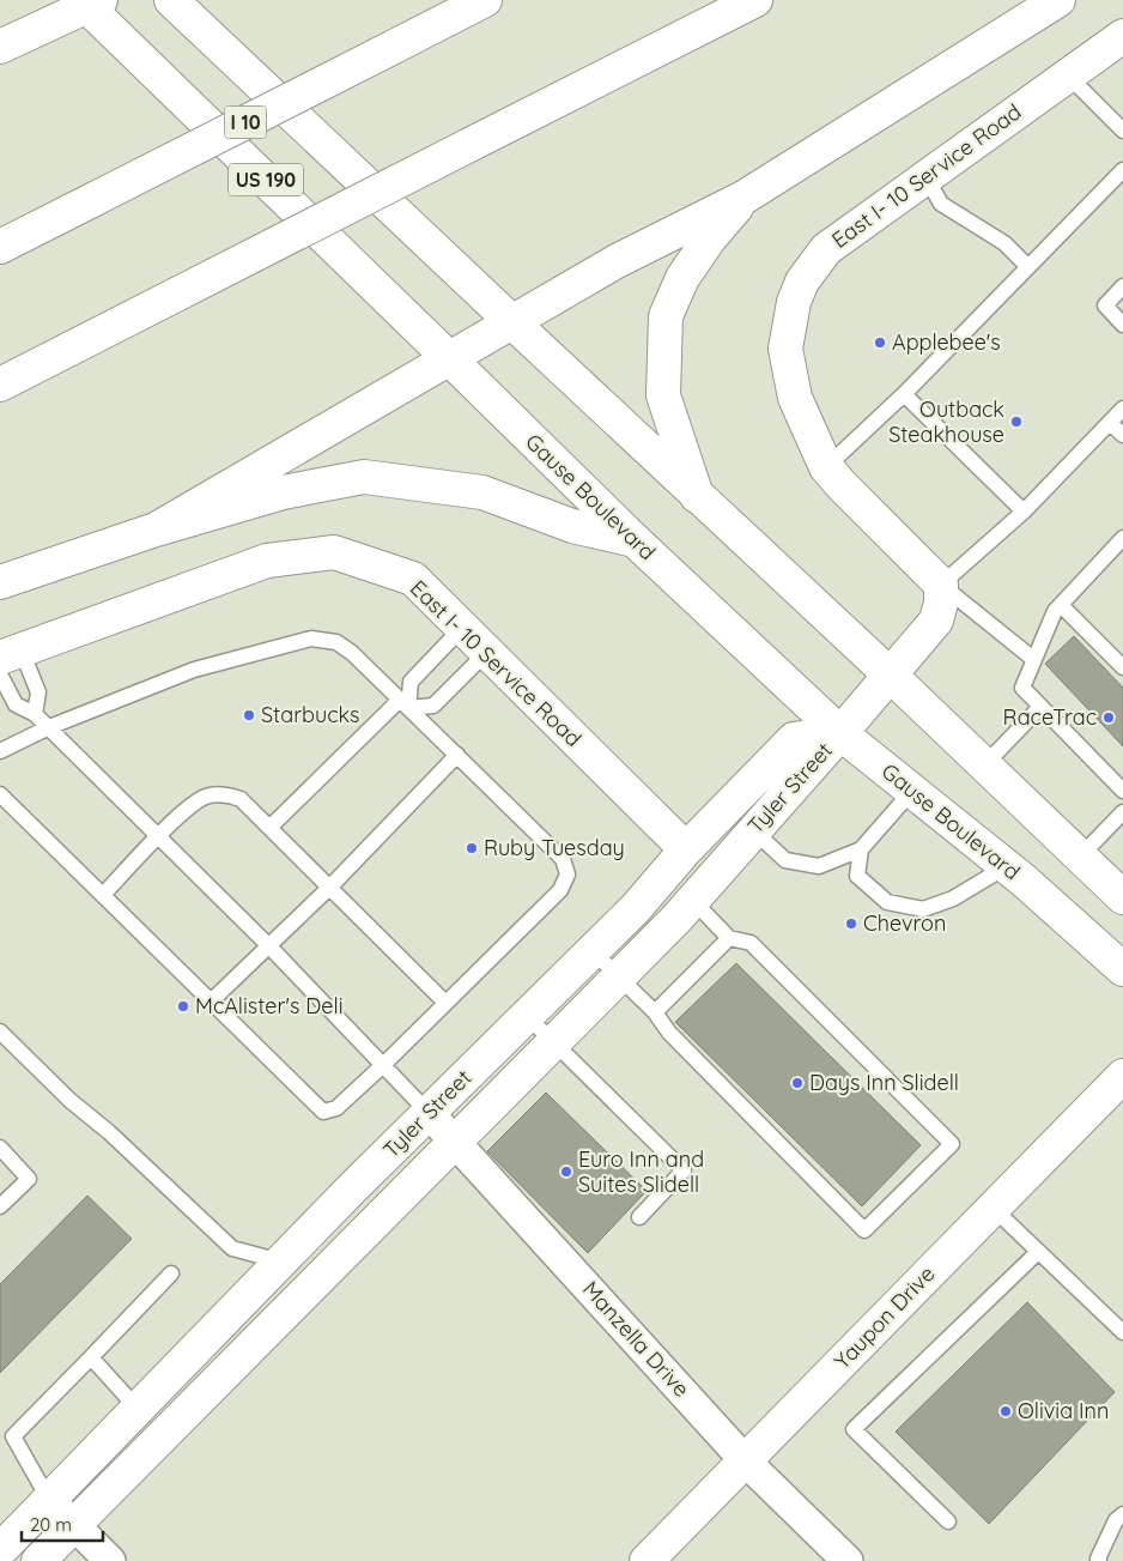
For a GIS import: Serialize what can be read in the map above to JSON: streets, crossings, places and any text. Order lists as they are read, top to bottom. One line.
{"streets":{"main road":["I 10","East I- 10 Service Road","US 190","Gause Boulevard","Tyler Street","Yaupon Drive"],"street":["Manzella Drive"]},"crossings":[["East I- 10 Service Road","Tyler Street"],["Gause Boulevard","Tyler Street"],["Tyler Street","Manzella Drive"],["Yaupon Drive","Manzella Drive"]],"places":["Applebee's","Outback Steakhouse","Starbucks","RaceTrac","Ruby Tuesday","Chevron","McAlister's Deli","Days Inn Slidell","Euro Inn and Suites Slidell","Olivia Inn"],"scale_bar":"20 m"}
